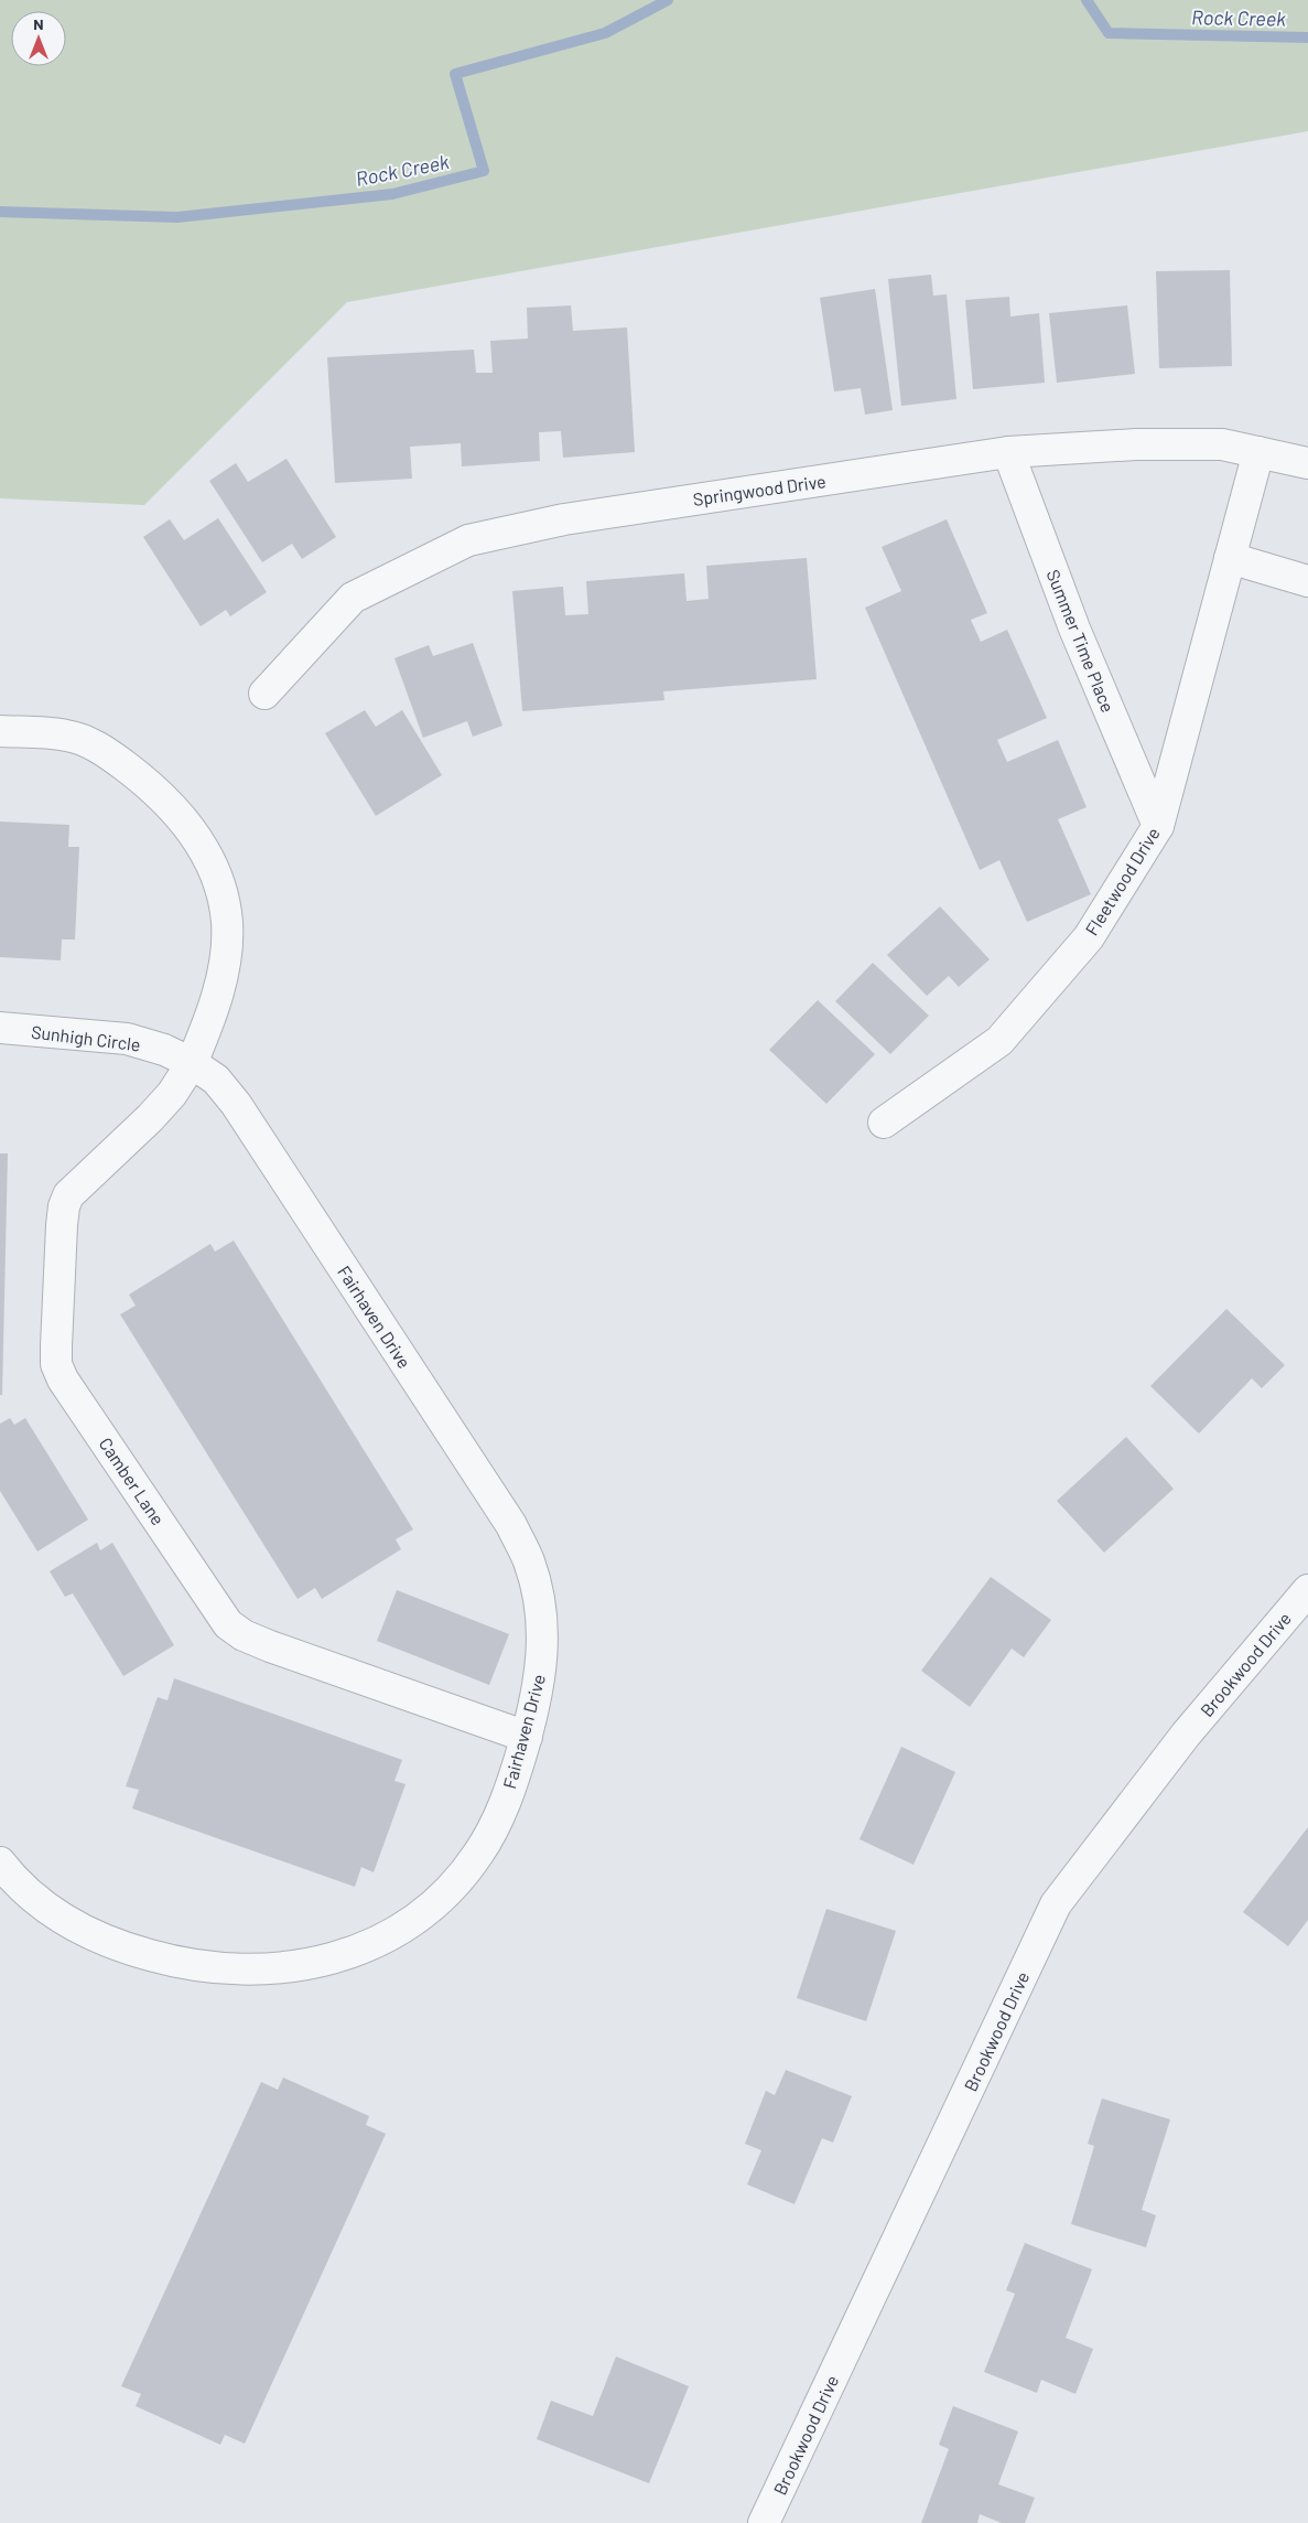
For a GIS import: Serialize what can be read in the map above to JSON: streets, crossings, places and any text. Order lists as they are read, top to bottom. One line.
{"streets":{"street":["Springwood Drive","Summer Time Place","Fleetwood Drive","Sunhigh Circle","Fairhaven Drive","Camber Lane","Brookwood Drive"]},"crossings":[["Springwood Drive","Summer Time Place"],["Springwood Drive","Fleetwood Drive"],["Summer Time Place","Fleetwood Drive"],["Sunhigh Circle","Fairhaven Drive"],["Sunhigh Circle","Camber Lane"],["Fairhaven Drive","Camber Lane"]],"water":["Rock Creek"],"north":"top"}
